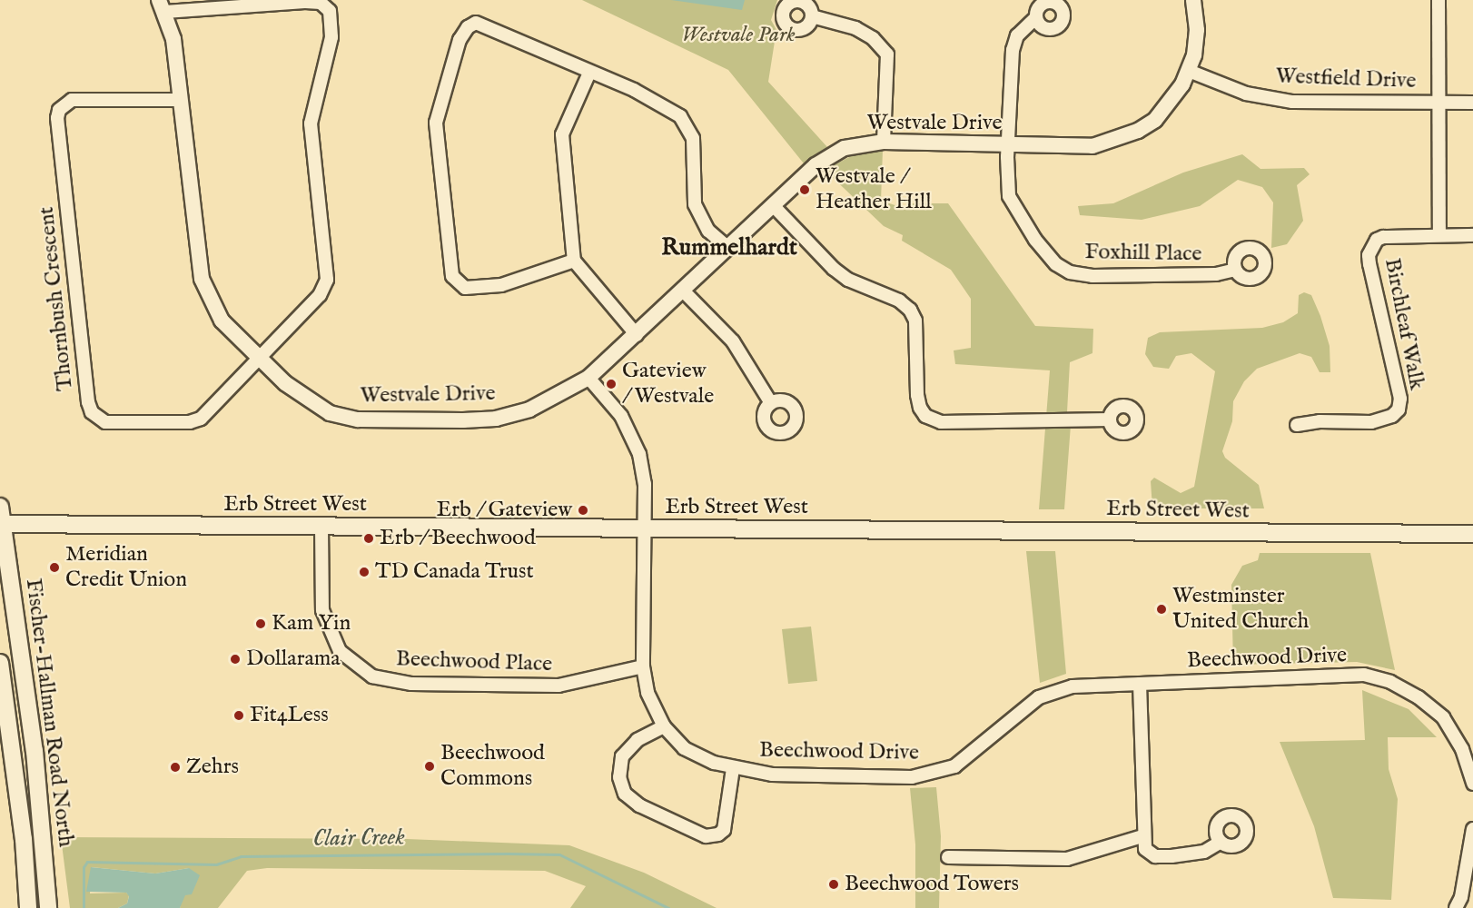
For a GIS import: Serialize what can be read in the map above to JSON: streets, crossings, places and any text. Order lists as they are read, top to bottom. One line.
{"streets":{"main road":["Erb Street West","Fischer-Hallman Road North"],"street":["Westfield Drive","Westvale Drive","Foxhill Place","Thornbush Crescent","Birchleaf Walk","Beechwood Drive","Beechwood Place"]},"crossings":[["Westfield Drive","Westvale Drive"],["Westvale Drive","Foxhill Place"],["Westvale Drive","Thornbush Crescent"],["Westvale Drive","Beechwood Drive"],["Erb Street West","Beechwood Drive"],["Erb Street West","Beechwood Place"],["Erb Street West","Fischer-Hallman Road North"],["Beechwood Drive","Beechwood Place"]],"districts":["Rummelhardt"],"water":["Clair Creek"],"parks":["Westvale Park"],"places":["Westvale / Heather Hill","Gateview / Westvale","Erb / Gateview","Erb / Beechwood","Meridian Credit Union","TD Canada Trust","Westminster United Church","Kam Yin","Dollarama","Fit4Less","Beechwood Commons","Zehrs","Beechwood Towers"]}
